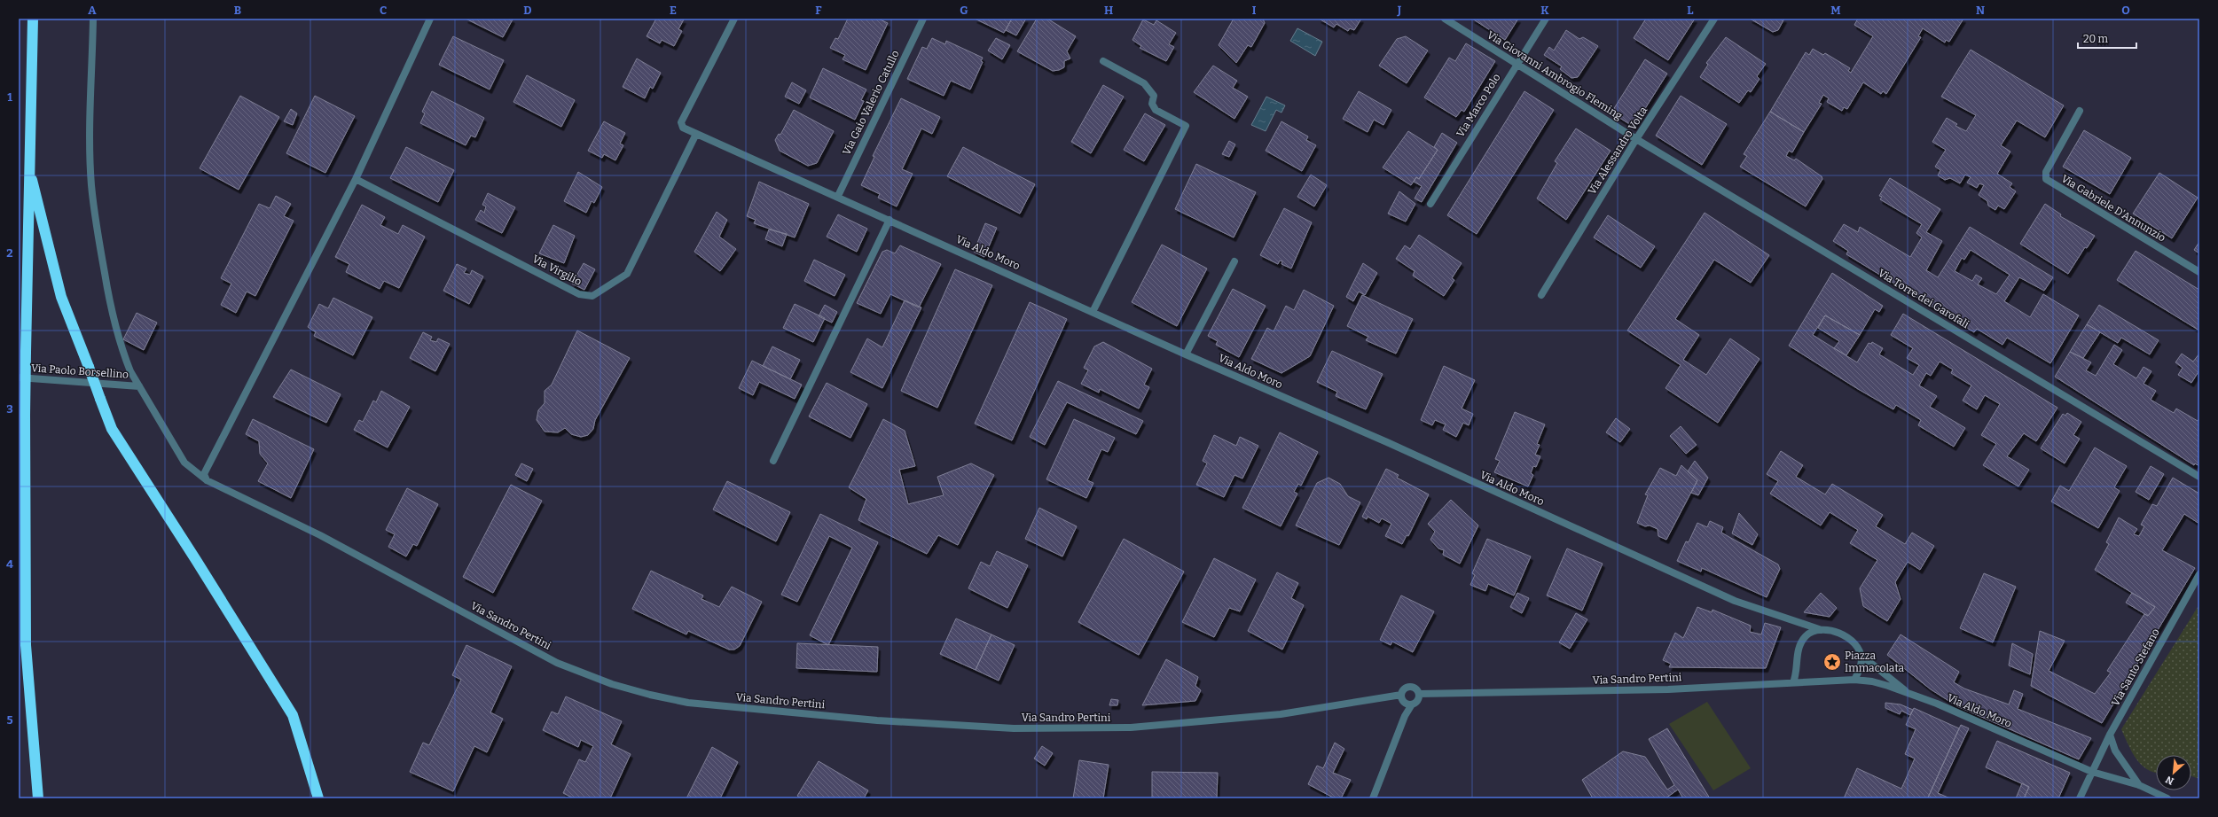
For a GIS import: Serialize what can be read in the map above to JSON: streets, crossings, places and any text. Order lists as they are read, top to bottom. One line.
{"streets":{"street":["Via Giovanni Ambrogio Fleming","Via Gaio Valerio Catullo","Via Marco Polo","Via Alessandro Volta","Via Gabriele D'Annunzio","Via Aldo Moro","Via Virgilio","Via Torre dei Garofali","Via Paolo Borsellino","Via Sandro Pertini","Via Santo Stefano"]},"crossings":[["Via Giovanni Ambrogio Fleming","Via Marco Polo"],["Via Giovanni Ambrogio Fleming","Via Alessandro Volta"],["Via Giovanni Ambrogio Fleming","Via Torre dei Garofali"],["Via Gaio Valerio Catullo","Via Aldo Moro"],["Via Alessandro Volta","Via Torre dei Garofali"],["Via Aldo Moro","Via Virgilio"],["Via Aldo Moro","Via Sandro Pertini"],["Via Aldo Moro","Via Santo Stefano"],["Via Paolo Borsellino","Via Sandro Pertini"]],"places":{"place":["Piazza Immacolata"]},"scale_bar":"20 m","north":"bottom left","grid":{"columns":["A","B","C","D","E","F","G","H","I","J","K","L","M","N","O"],"rows":["1","2","3","4","5"]}}
